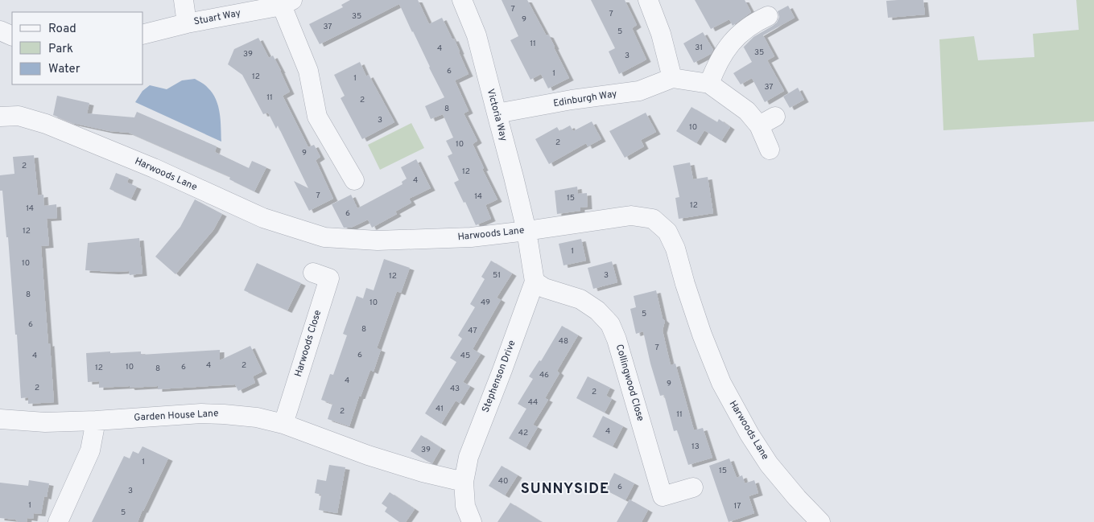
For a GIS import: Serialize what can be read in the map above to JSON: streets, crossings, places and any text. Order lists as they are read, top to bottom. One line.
{"streets":{"street":["Stuart Way","Edinburgh Way","Victoria Way","Harwoods Lane","Harwoods Close","Stephenson Drive","Collingwood Close","Garden House Lane"]},"crossings":[["Edinburgh Way","Victoria Way"],["Victoria Way","Harwoods Lane"],["Victoria Way","Stephenson Drive"],["Harwoods Lane","Stephenson Drive"],["Harwoods Close","Garden House Lane"],["Stephenson Drive","Collingwood Close"],["Stephenson Drive","Garden House Lane"]],"districts":["SUNNYSIDE"],"house_numbers":["7","7","35","9","37","5","11","31","4","35","39","3","6","1","12","1","37","11","2","8","3","10","2","10","9","2","12","4","7","14","15","12","14","6","12","1","10","51","3","12","8","10","49","5","6","8","47","48","7","6","4","45","4","2","10","6","12","8","46","4","9","2","43","2","44","41","2","11","4","42","13","39","1","15","40","6","3","1","17","5"],"legend":["Road","Park","Water"]}
